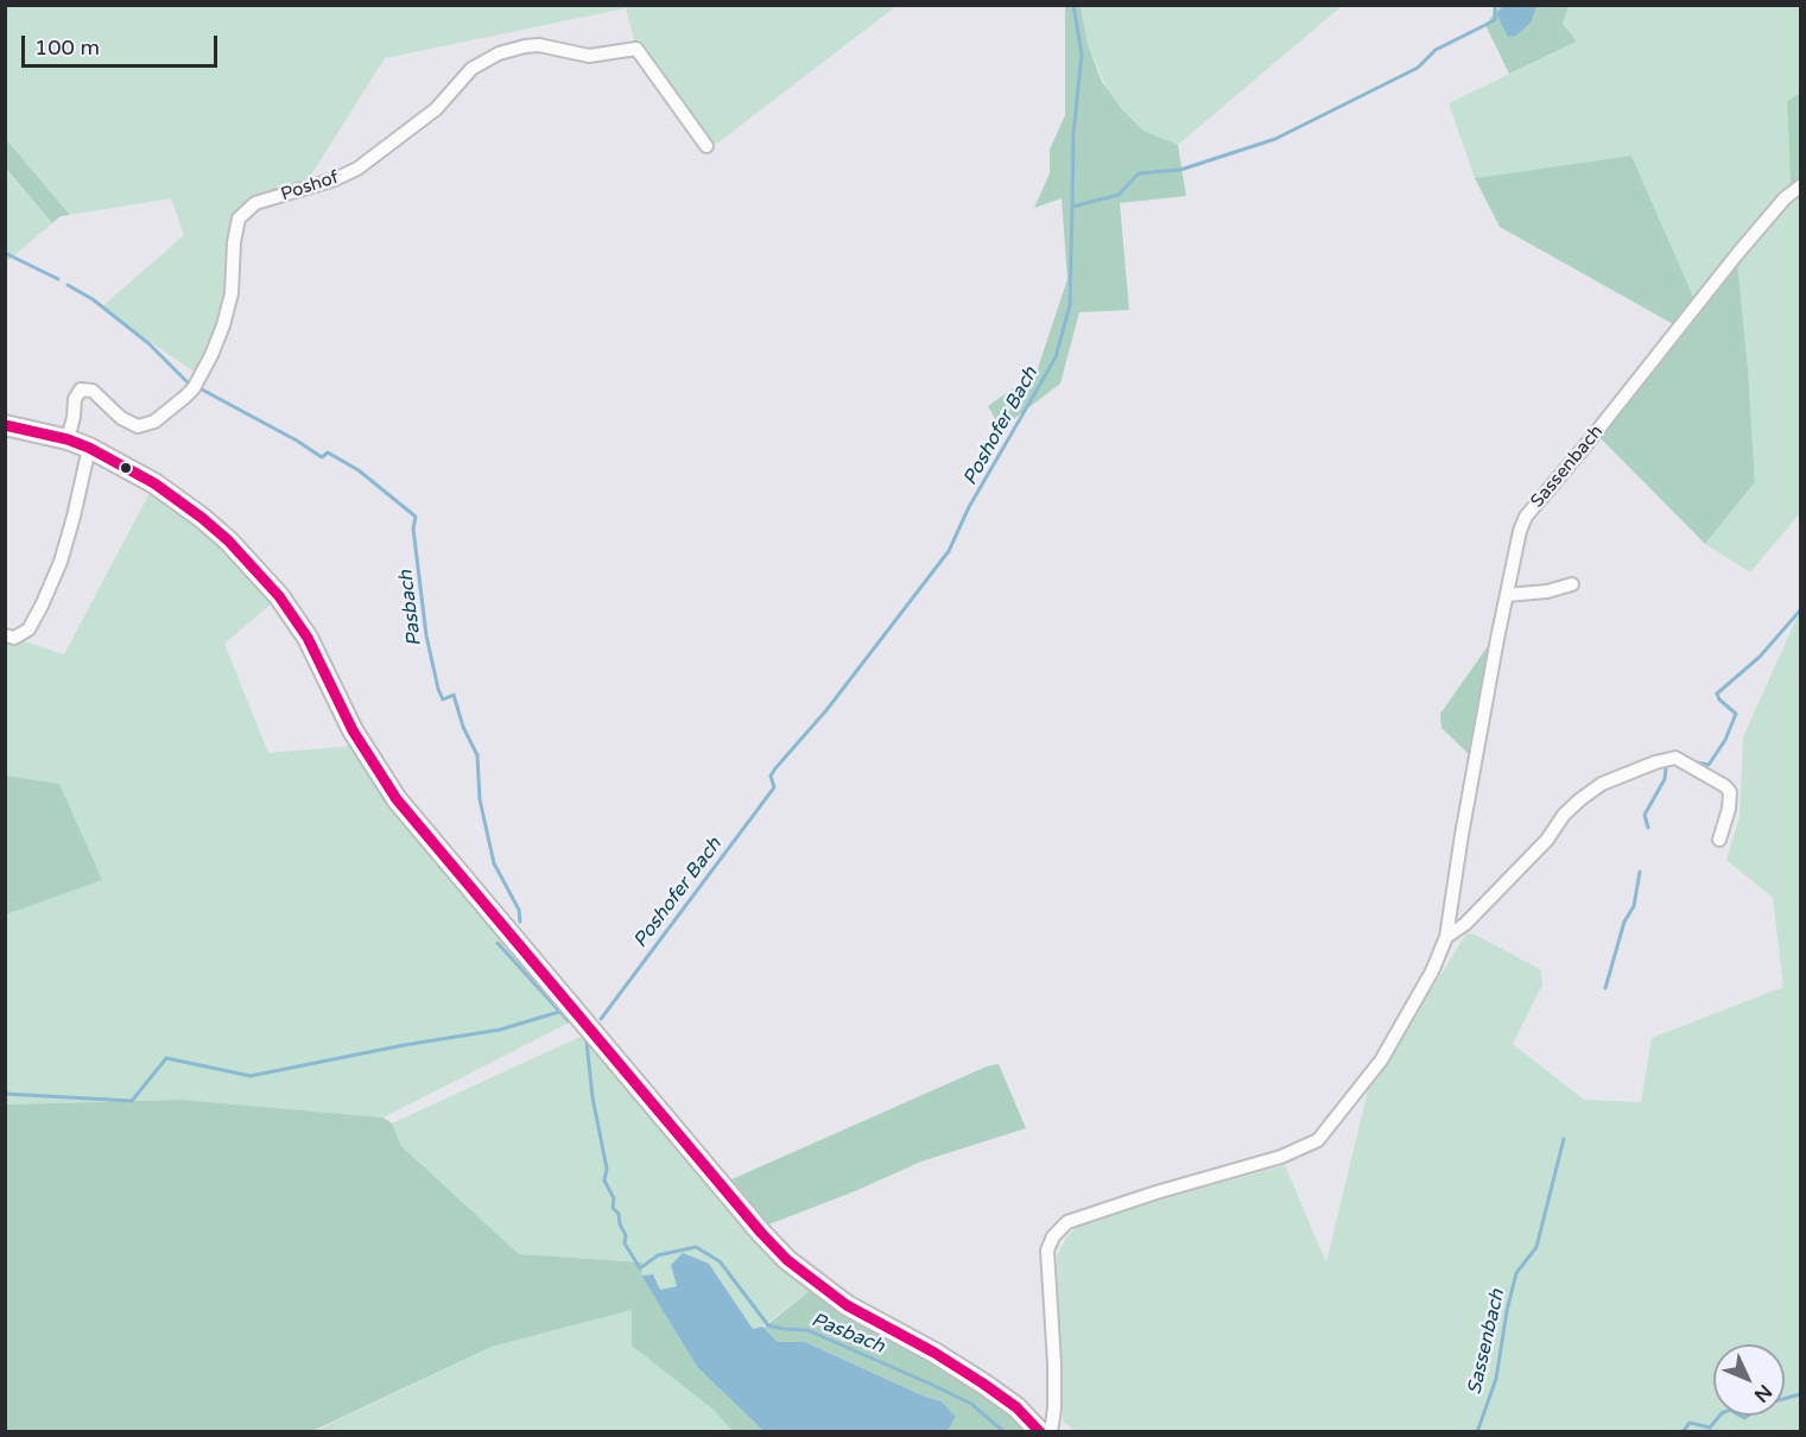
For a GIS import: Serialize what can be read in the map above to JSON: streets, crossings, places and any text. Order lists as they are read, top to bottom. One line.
{"streets":{"street":["Poshof","Sassenbach"]},"water":["Poshofer Bach","Pasbach","Sassenbach"],"scale_bar":"100 m","north":"bottom right"}
